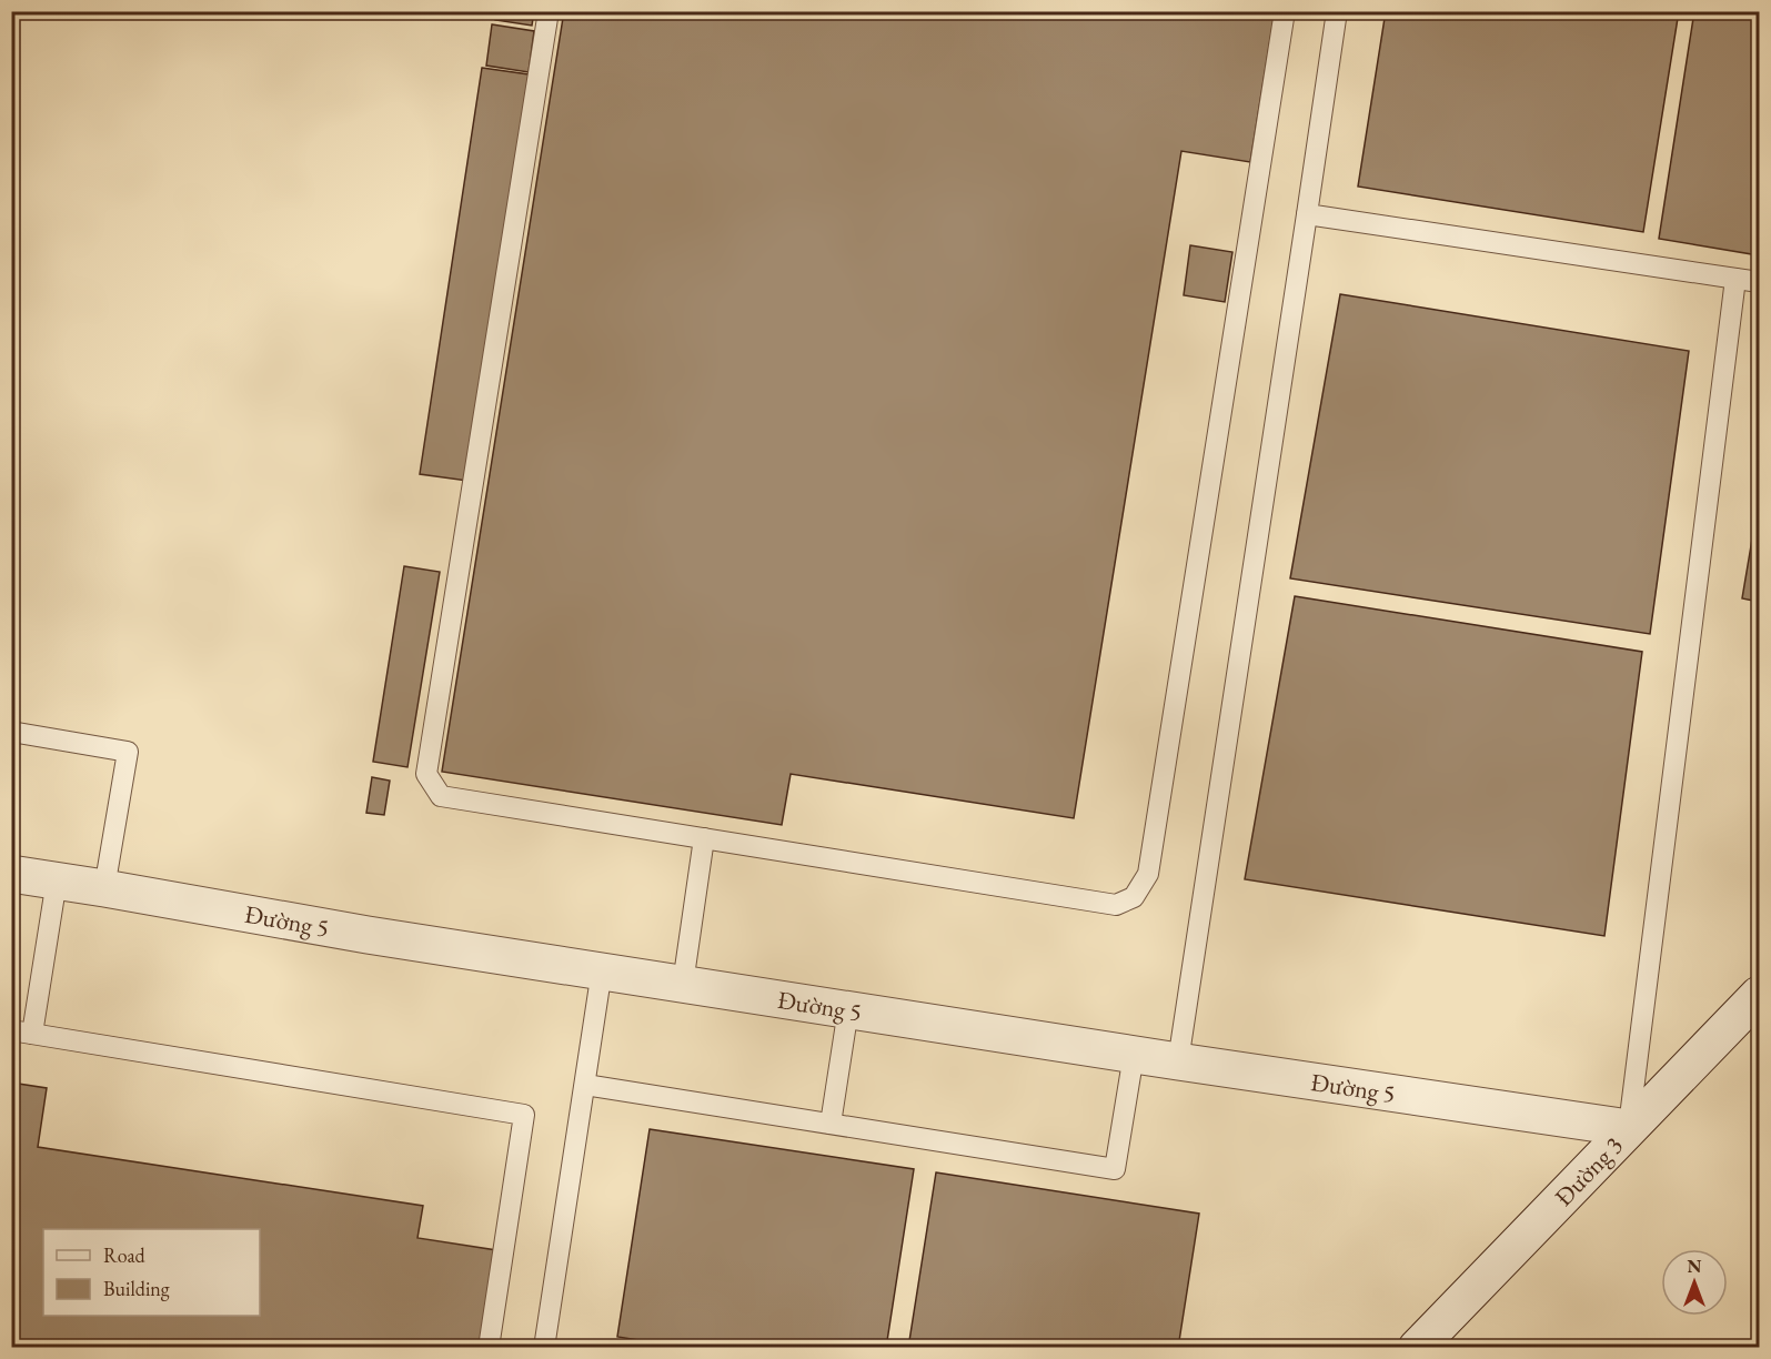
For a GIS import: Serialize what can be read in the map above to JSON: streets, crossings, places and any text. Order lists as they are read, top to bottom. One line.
{"streets":{"street":["Đường 5","Đường 3"]},"crossings":[["Đường 5","Đường 3"]],"legend":["Road","Building"],"north":"top"}
